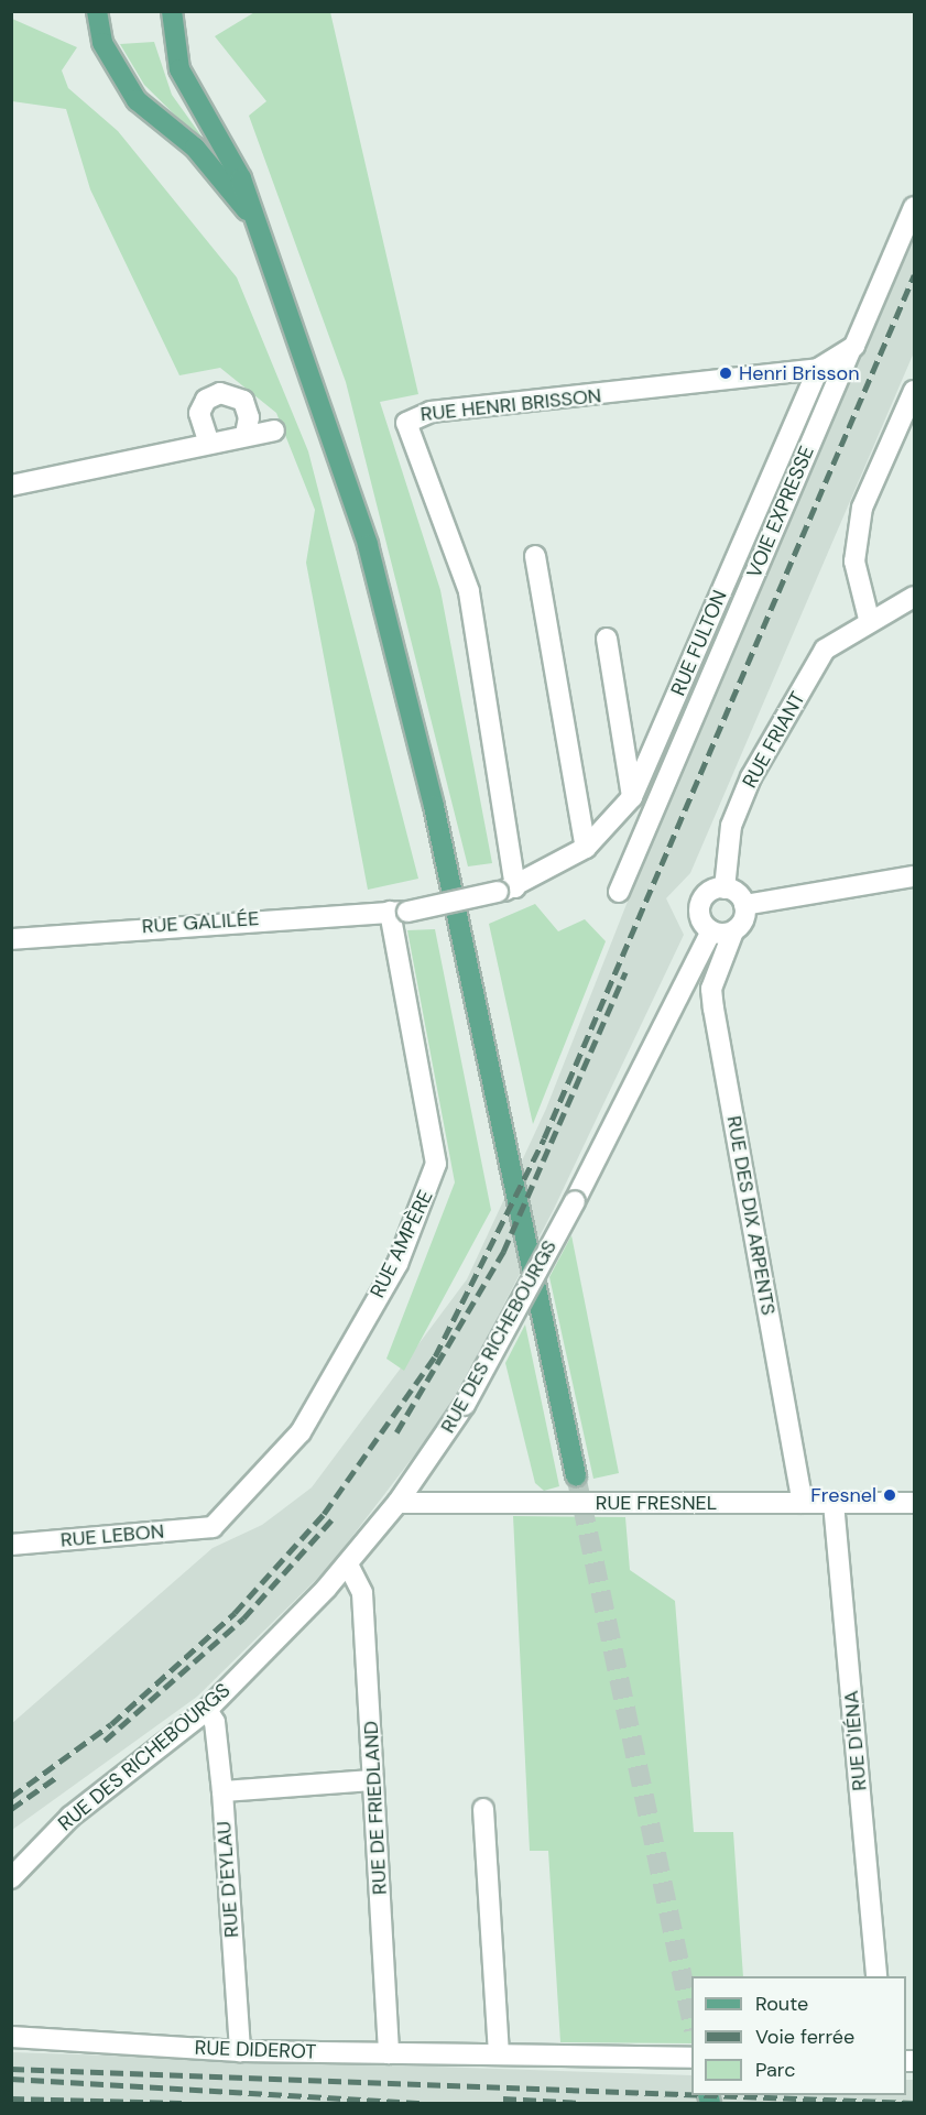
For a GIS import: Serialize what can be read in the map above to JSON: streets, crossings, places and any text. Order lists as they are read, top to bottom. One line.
{"streets":{"street":["RUE HENRI BRISSON","VOIE EXPRESSE","RUE FULTON","RUE FRIANT","RUE GALILÉE","RUE DES DIX ARPENTS","RUE AMPÈRE","RUE DES RICHEBOURGS","RUE FRESNEL","RUE LEBON","RUE D'IÉNA","RUE DE FRIEDLAND","RUE D'EYLAU","RUE DIDEROT"]},"crossings":[["RUE HENRI BRISSON","VOIE EXPRESSE"],["RUE HENRI BRISSON","RUE FULTON"],["RUE HENRI BRISSON","RUE GALILÉE"],["RUE FULTON","RUE GALILÉE"],["RUE FRIANT","RUE DES DIX ARPENTS"],["RUE FRIANT","RUE DES RICHEBOURGS"],["RUE GALILÉE","RUE AMPÈRE"],["RUE DES DIX ARPENTS","RUE DES RICHEBOURGS"],["RUE DES DIX ARPENTS","RUE FRESNEL"],["RUE AMPÈRE","RUE LEBON"],["RUE DES RICHEBOURGS","RUE FRESNEL"],["RUE DES RICHEBOURGS","RUE DE FRIEDLAND"],["RUE DES RICHEBOURGS","RUE D'EYLAU"],["RUE FRESNEL","RUE D'IÉNA"],["RUE DE FRIEDLAND","RUE DIDEROT"],["RUE D'EYLAU","RUE DIDEROT"]],"places":["Henri Brisson","Fresnel"],"legend":["Route","Voie ferrée","Parc"]}
